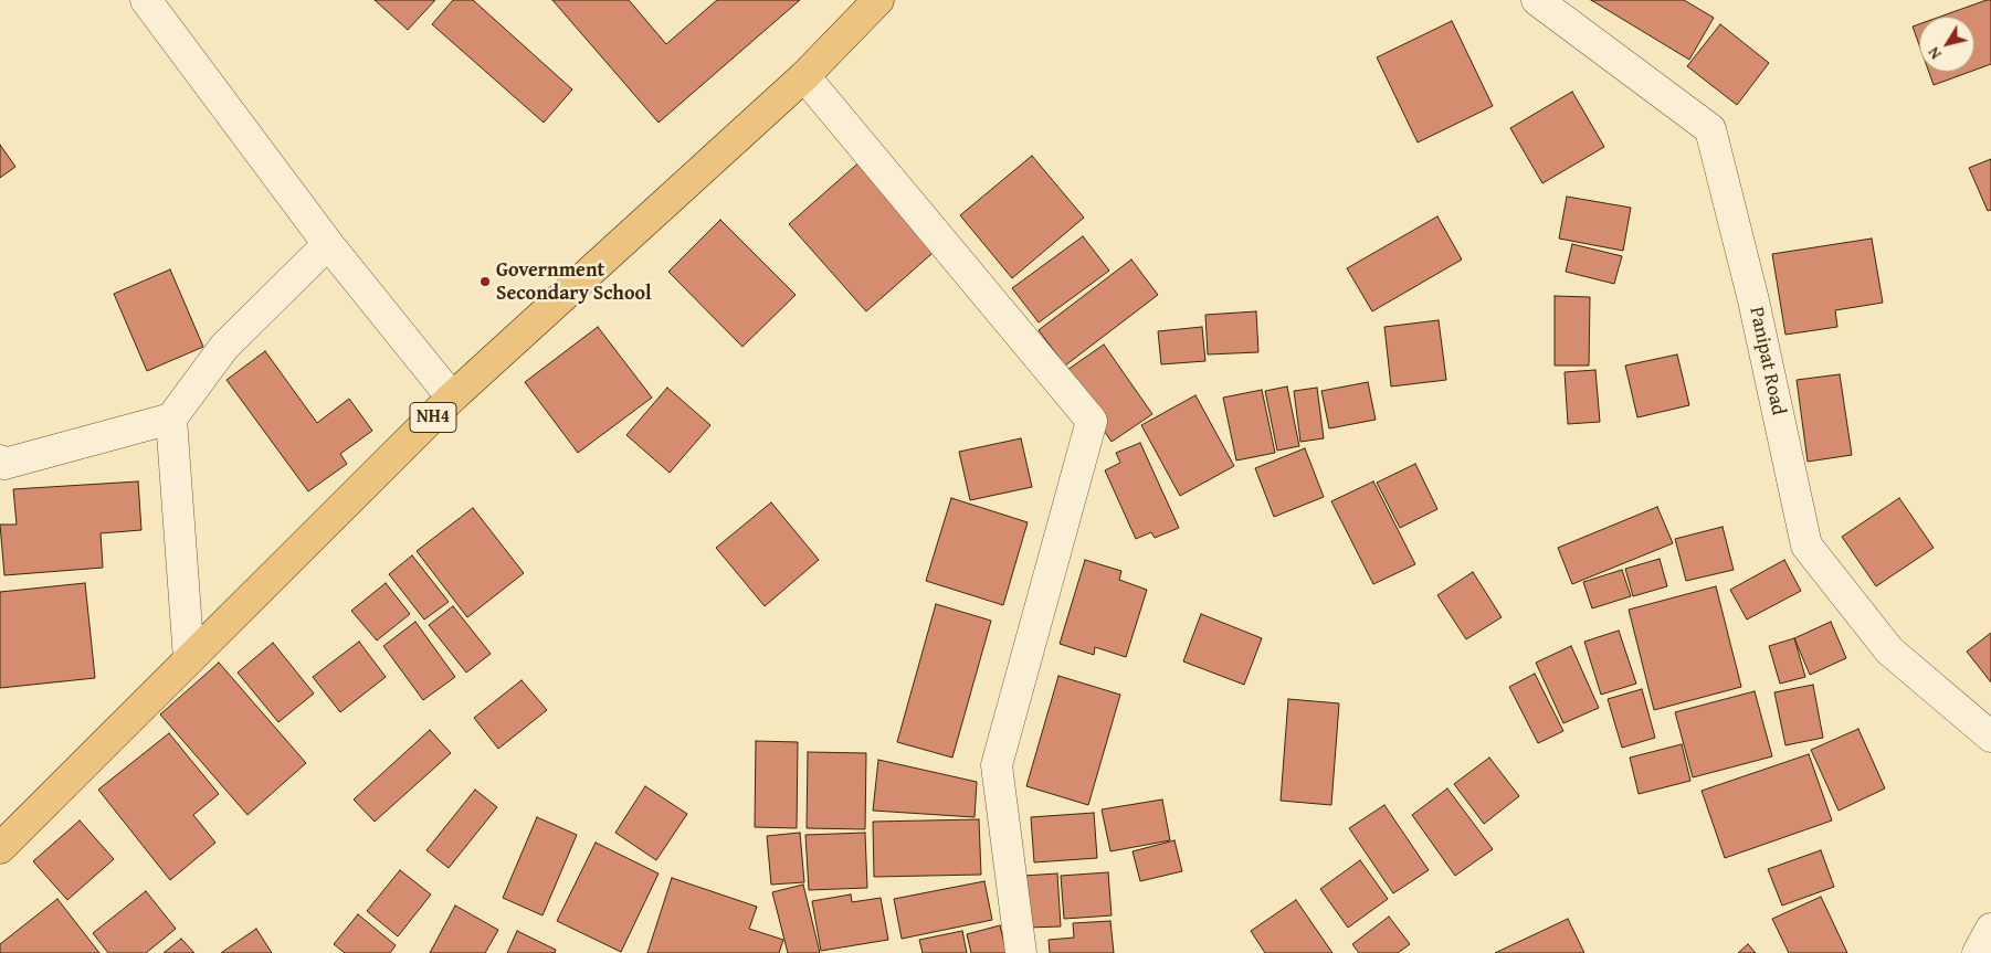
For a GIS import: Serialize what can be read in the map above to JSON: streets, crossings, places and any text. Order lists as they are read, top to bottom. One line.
{"streets":{"highway":["NH4"],"street":["Panipat Road"]},"places":["Government Secondary School"],"north":"bottom left"}
